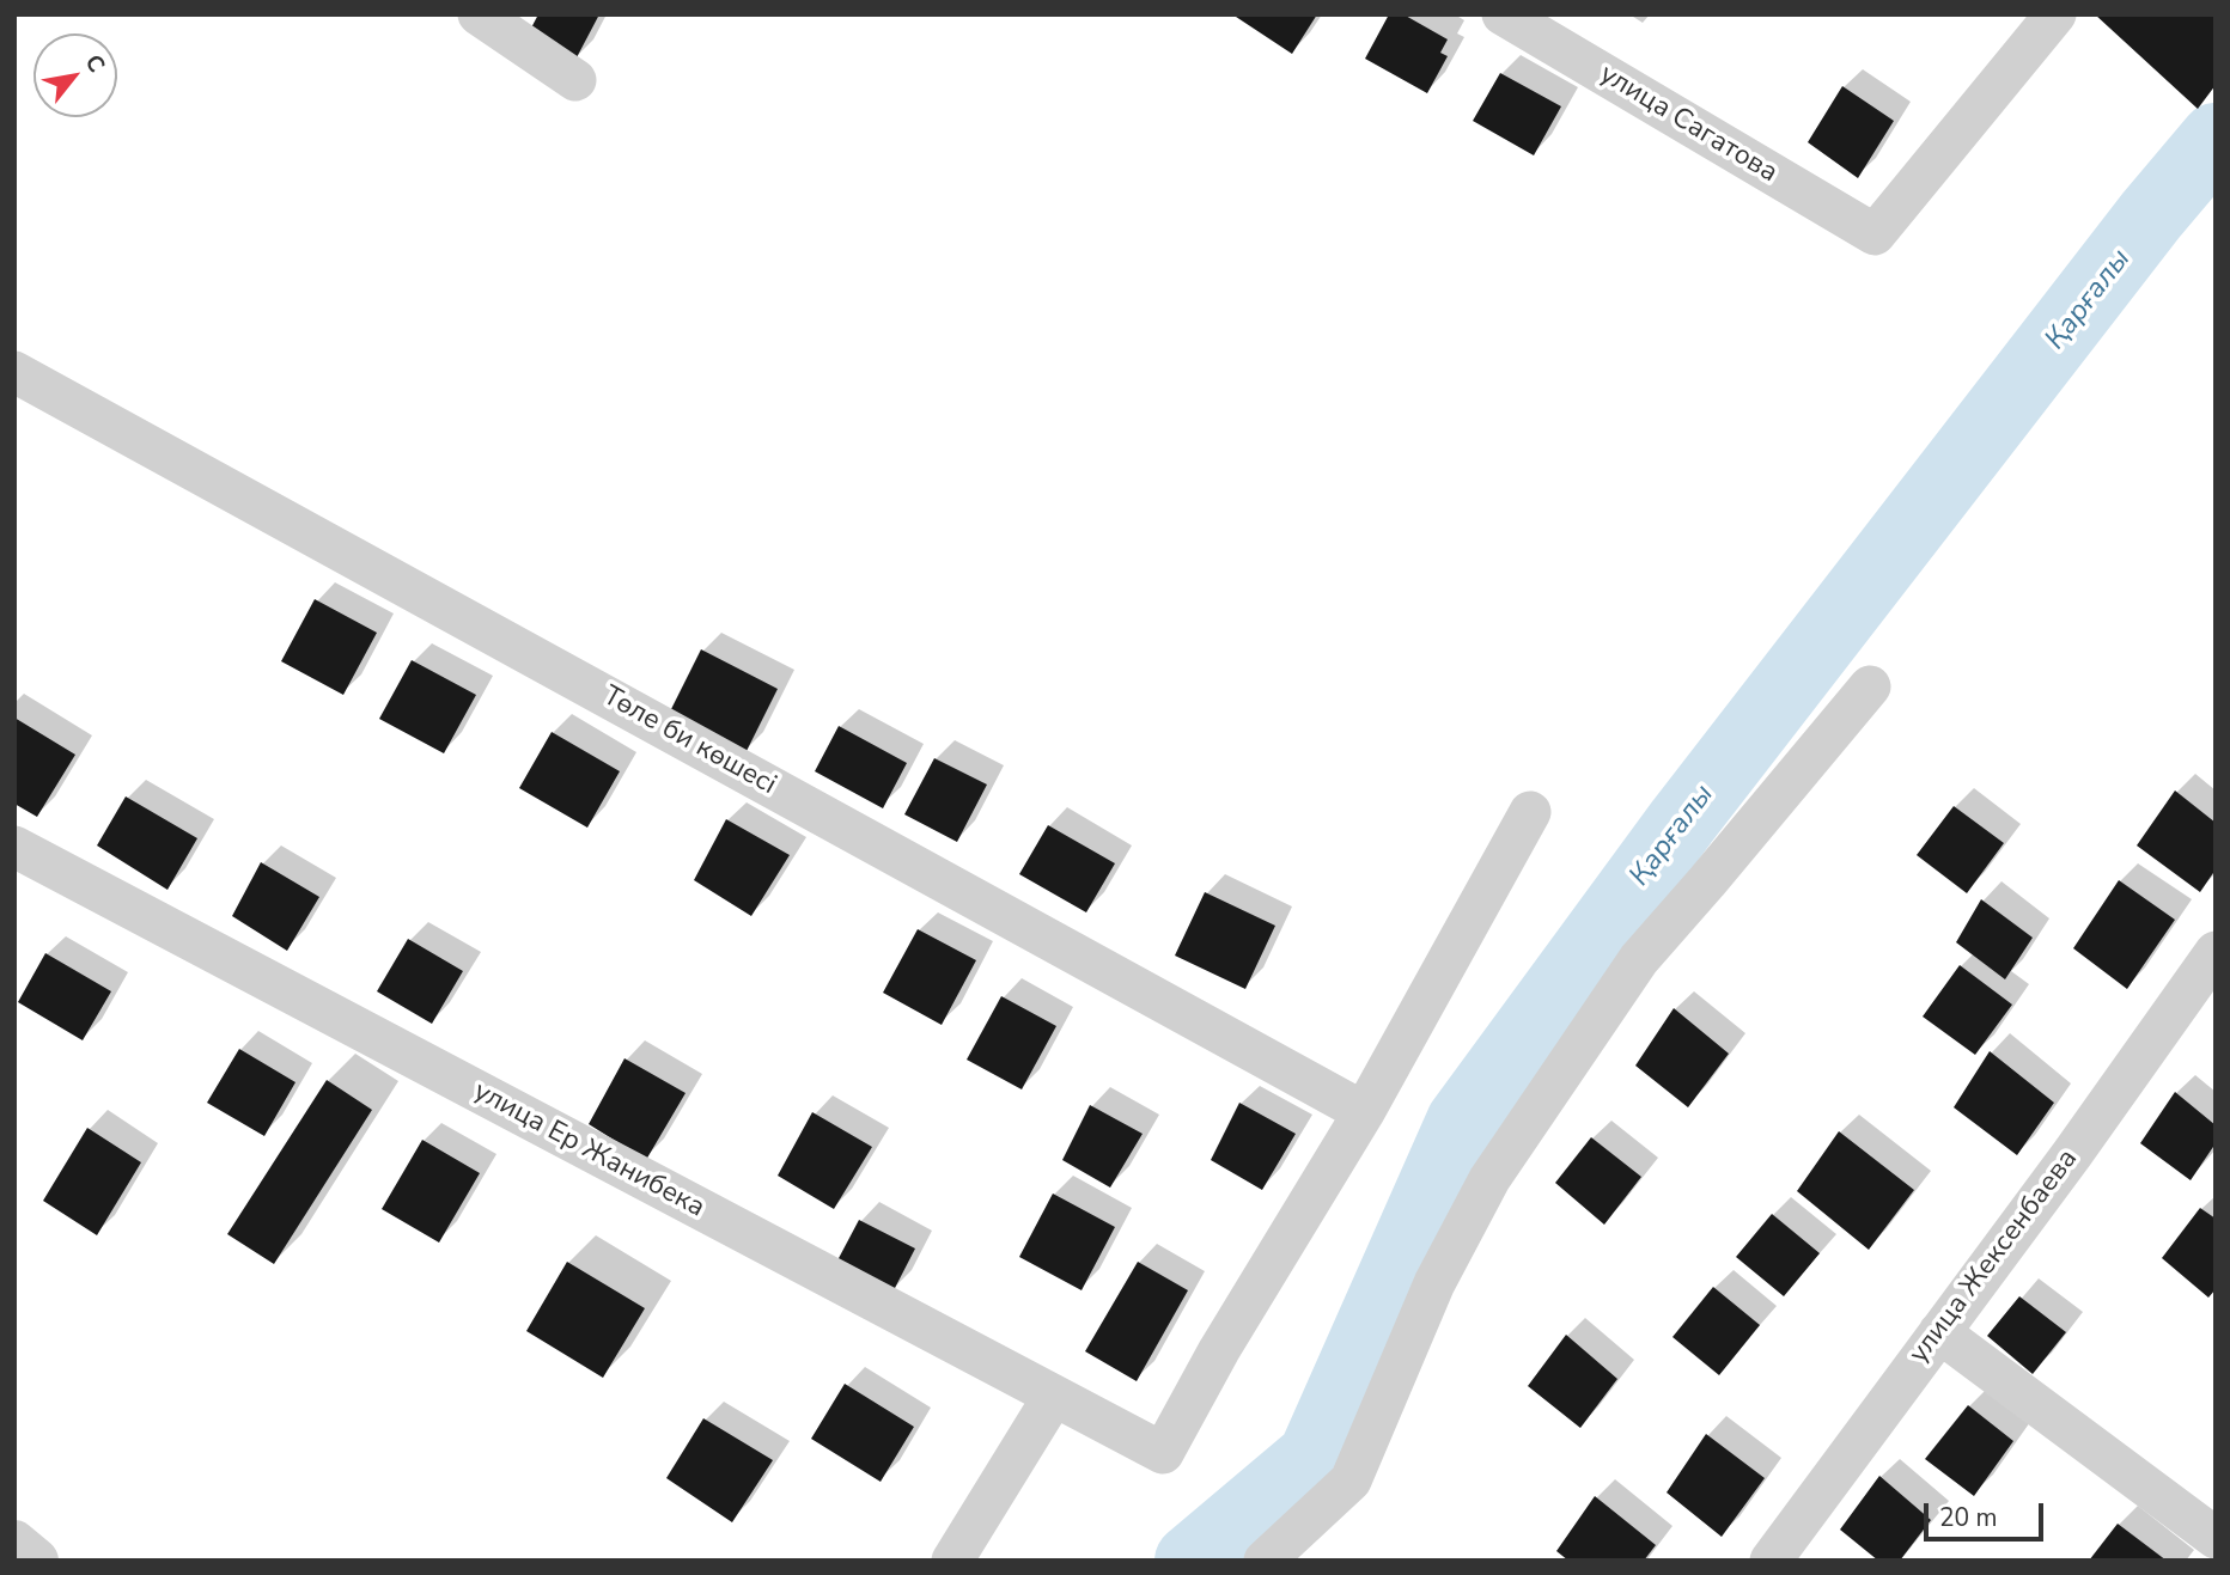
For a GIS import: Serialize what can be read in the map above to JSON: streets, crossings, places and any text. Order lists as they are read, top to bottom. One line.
{"streets":{"street":["улица Сагатова","Төле би көшесі","улица Ер Жанибека","улица Жексенбаева"]},"crossings":[["Төле би көшесі","улица Ер Жанибека"]],"water":["Қарғалы"],"scale_bar":"20 m","north":"top right"}
